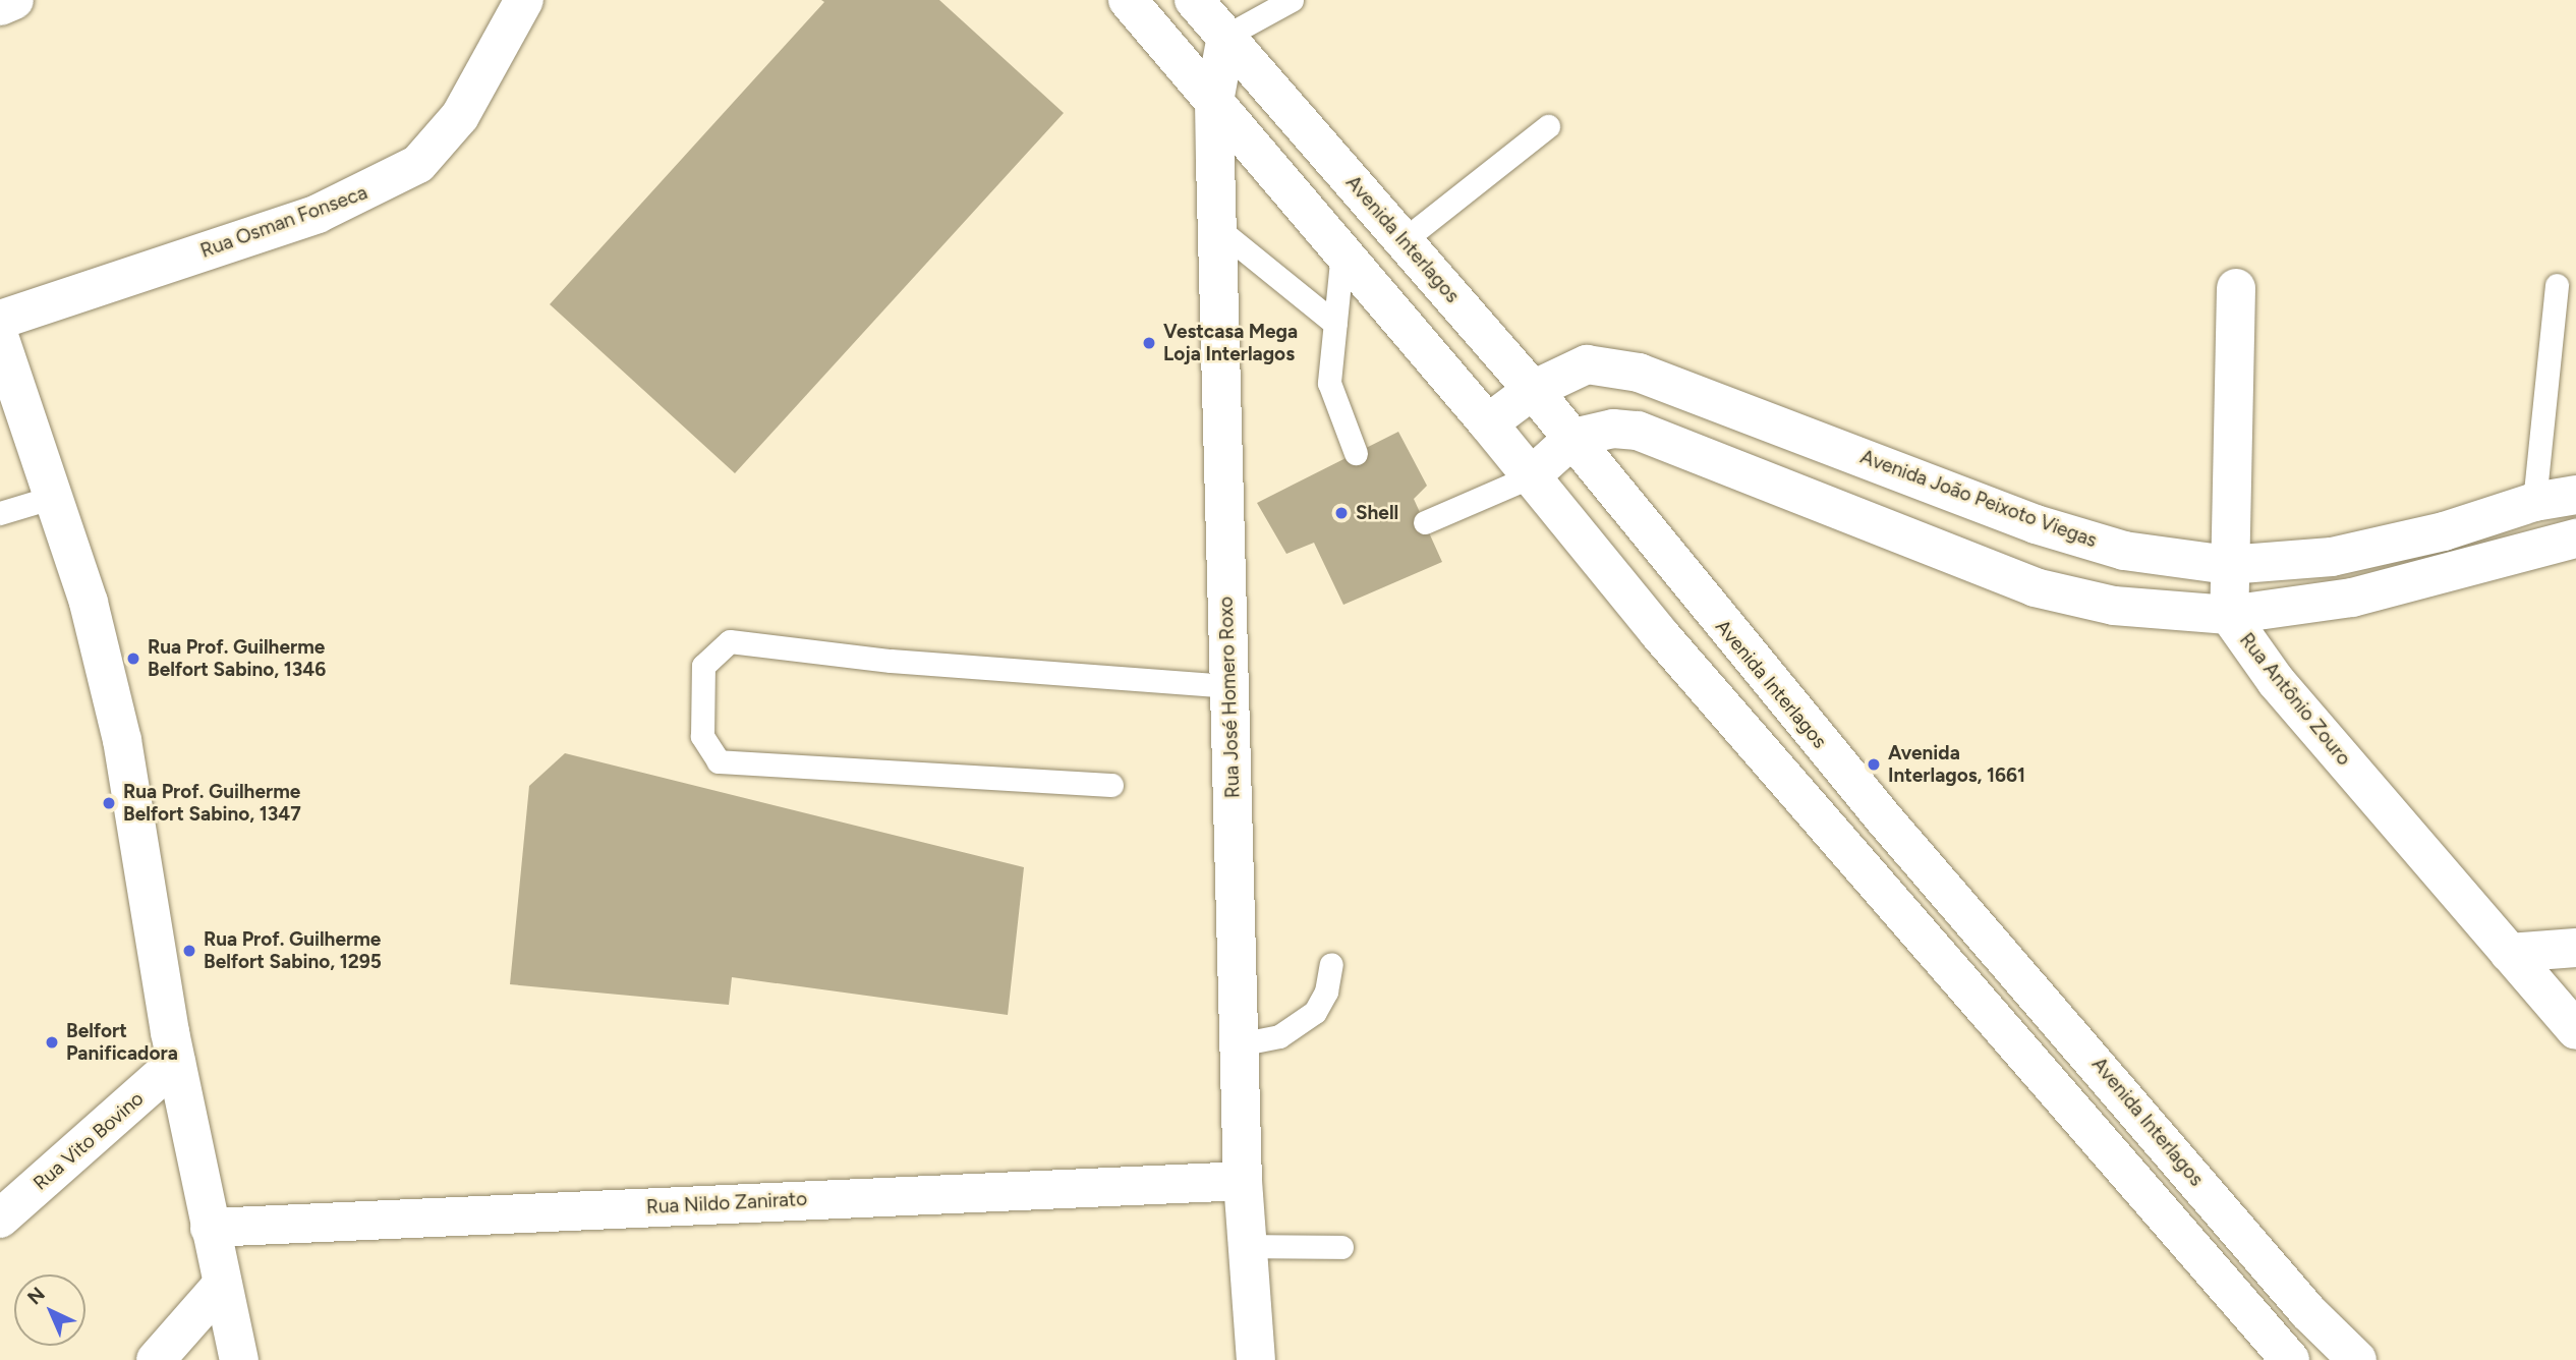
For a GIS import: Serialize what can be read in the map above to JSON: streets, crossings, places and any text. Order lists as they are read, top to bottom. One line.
{"streets":{"street":["Rua Osman Fonseca","Avenida Interlagos","Avenida João Peixoto Viegas","Rua José Homero Roxo","Rua Antônio Zouro","Rua Vito Bovino","Rua Nildo Zanirato"]},"crossings":[["Avenida Interlagos","Avenida João Peixoto Viegas"],["Avenida Interlagos","Rua José Homero Roxo"],["Avenida João Peixoto Viegas","Rua Antônio Zouro"],["Rua José Homero Roxo","Rua Nildo Zanirato"]],"places":["Vestcasa Mega Loja Interlagos","Shell","Rua Prof. Guilherme Belfort Sabino, 1346","Avenida Interlagos, 1661","Rua Prof. Guilherme Belfort Sabino, 1347","Rua Prof. Guilherme Belfort Sabino, 1295","Belfort Panificadora"],"north":"top left"}
